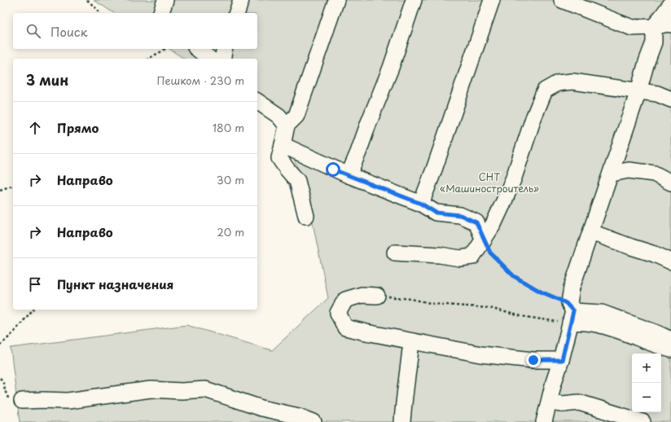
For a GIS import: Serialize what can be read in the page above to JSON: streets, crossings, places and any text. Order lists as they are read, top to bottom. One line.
{"parks":["СНТ «Машиностроитель»"],"page":{"search":"Поиск","heading":["3 мин","Пешком · 230 m"],"list":[["Прямо","180 m"],["Направо","30 m"],["Направо","20 m"],"Пункт назначения"],"map_buttons":["+","−"]}}
